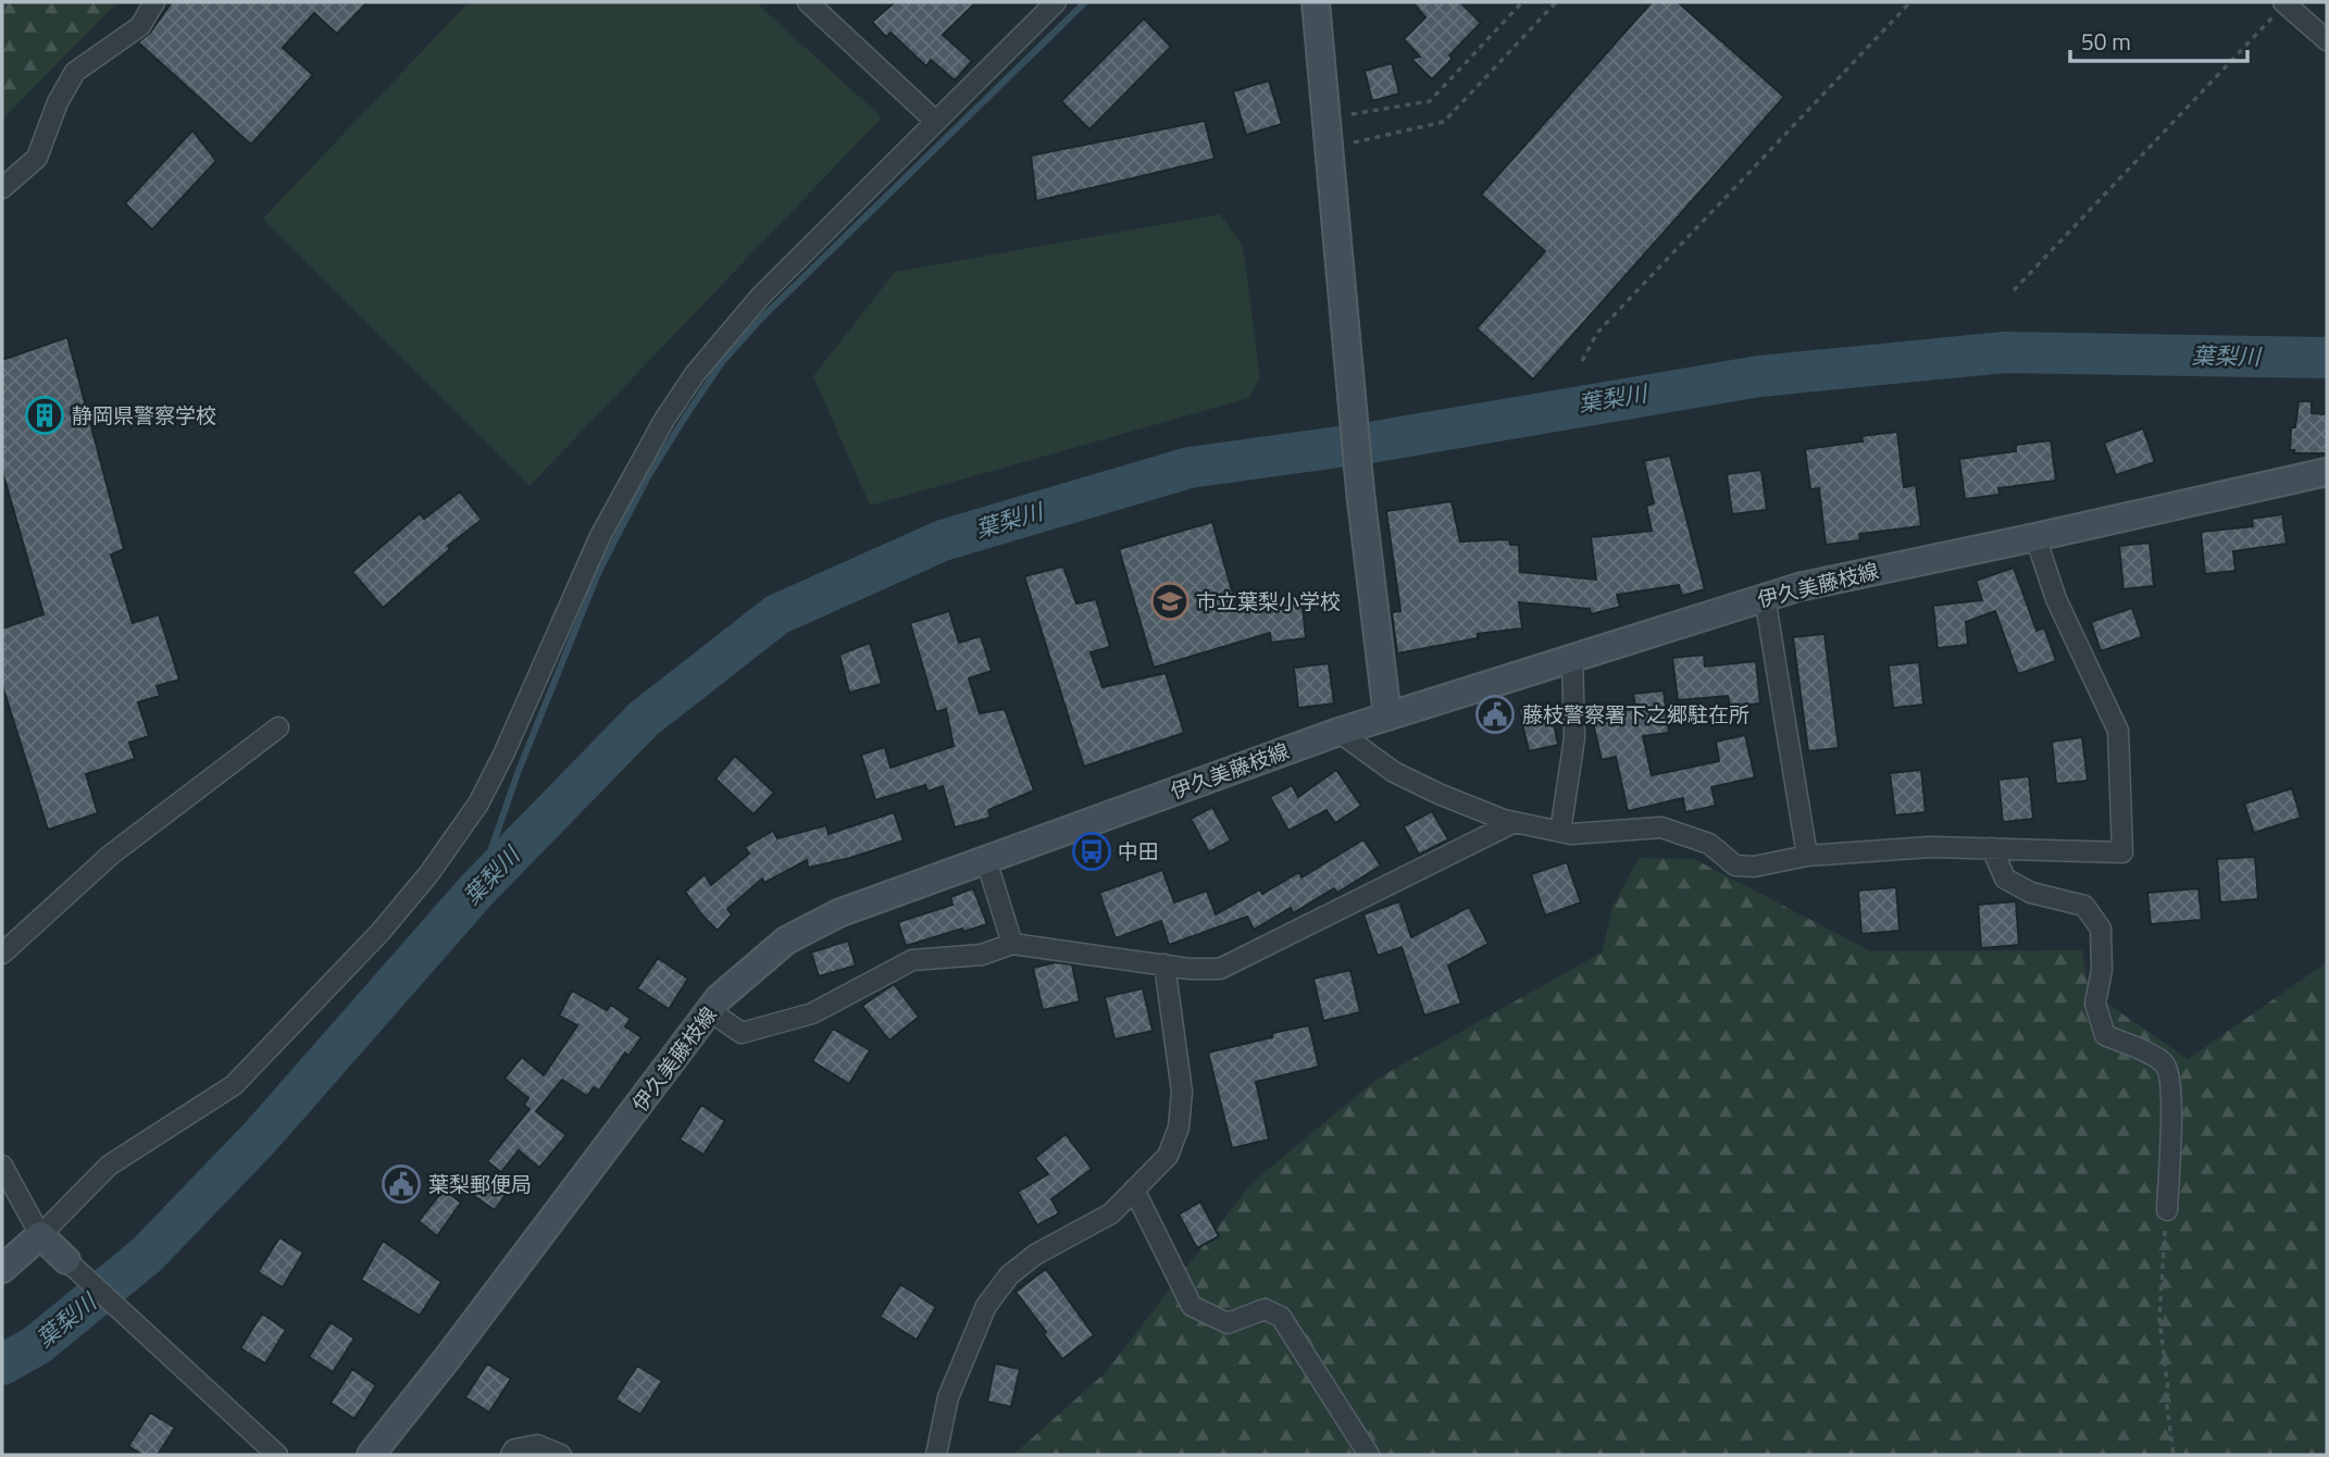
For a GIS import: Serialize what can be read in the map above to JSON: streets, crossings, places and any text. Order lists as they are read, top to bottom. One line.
{"streets":{"main road":["伊久美藤枝線"]},"water":["葉梨川"],"places":{"building":["静岡県警察学校"],"school or university":["市立葉梨小学校"],"public building":["藤枝警察署下之郷駐在所","葉梨郵便局"],"bus stop":["中田"]},"scale_bar":"50 m"}
